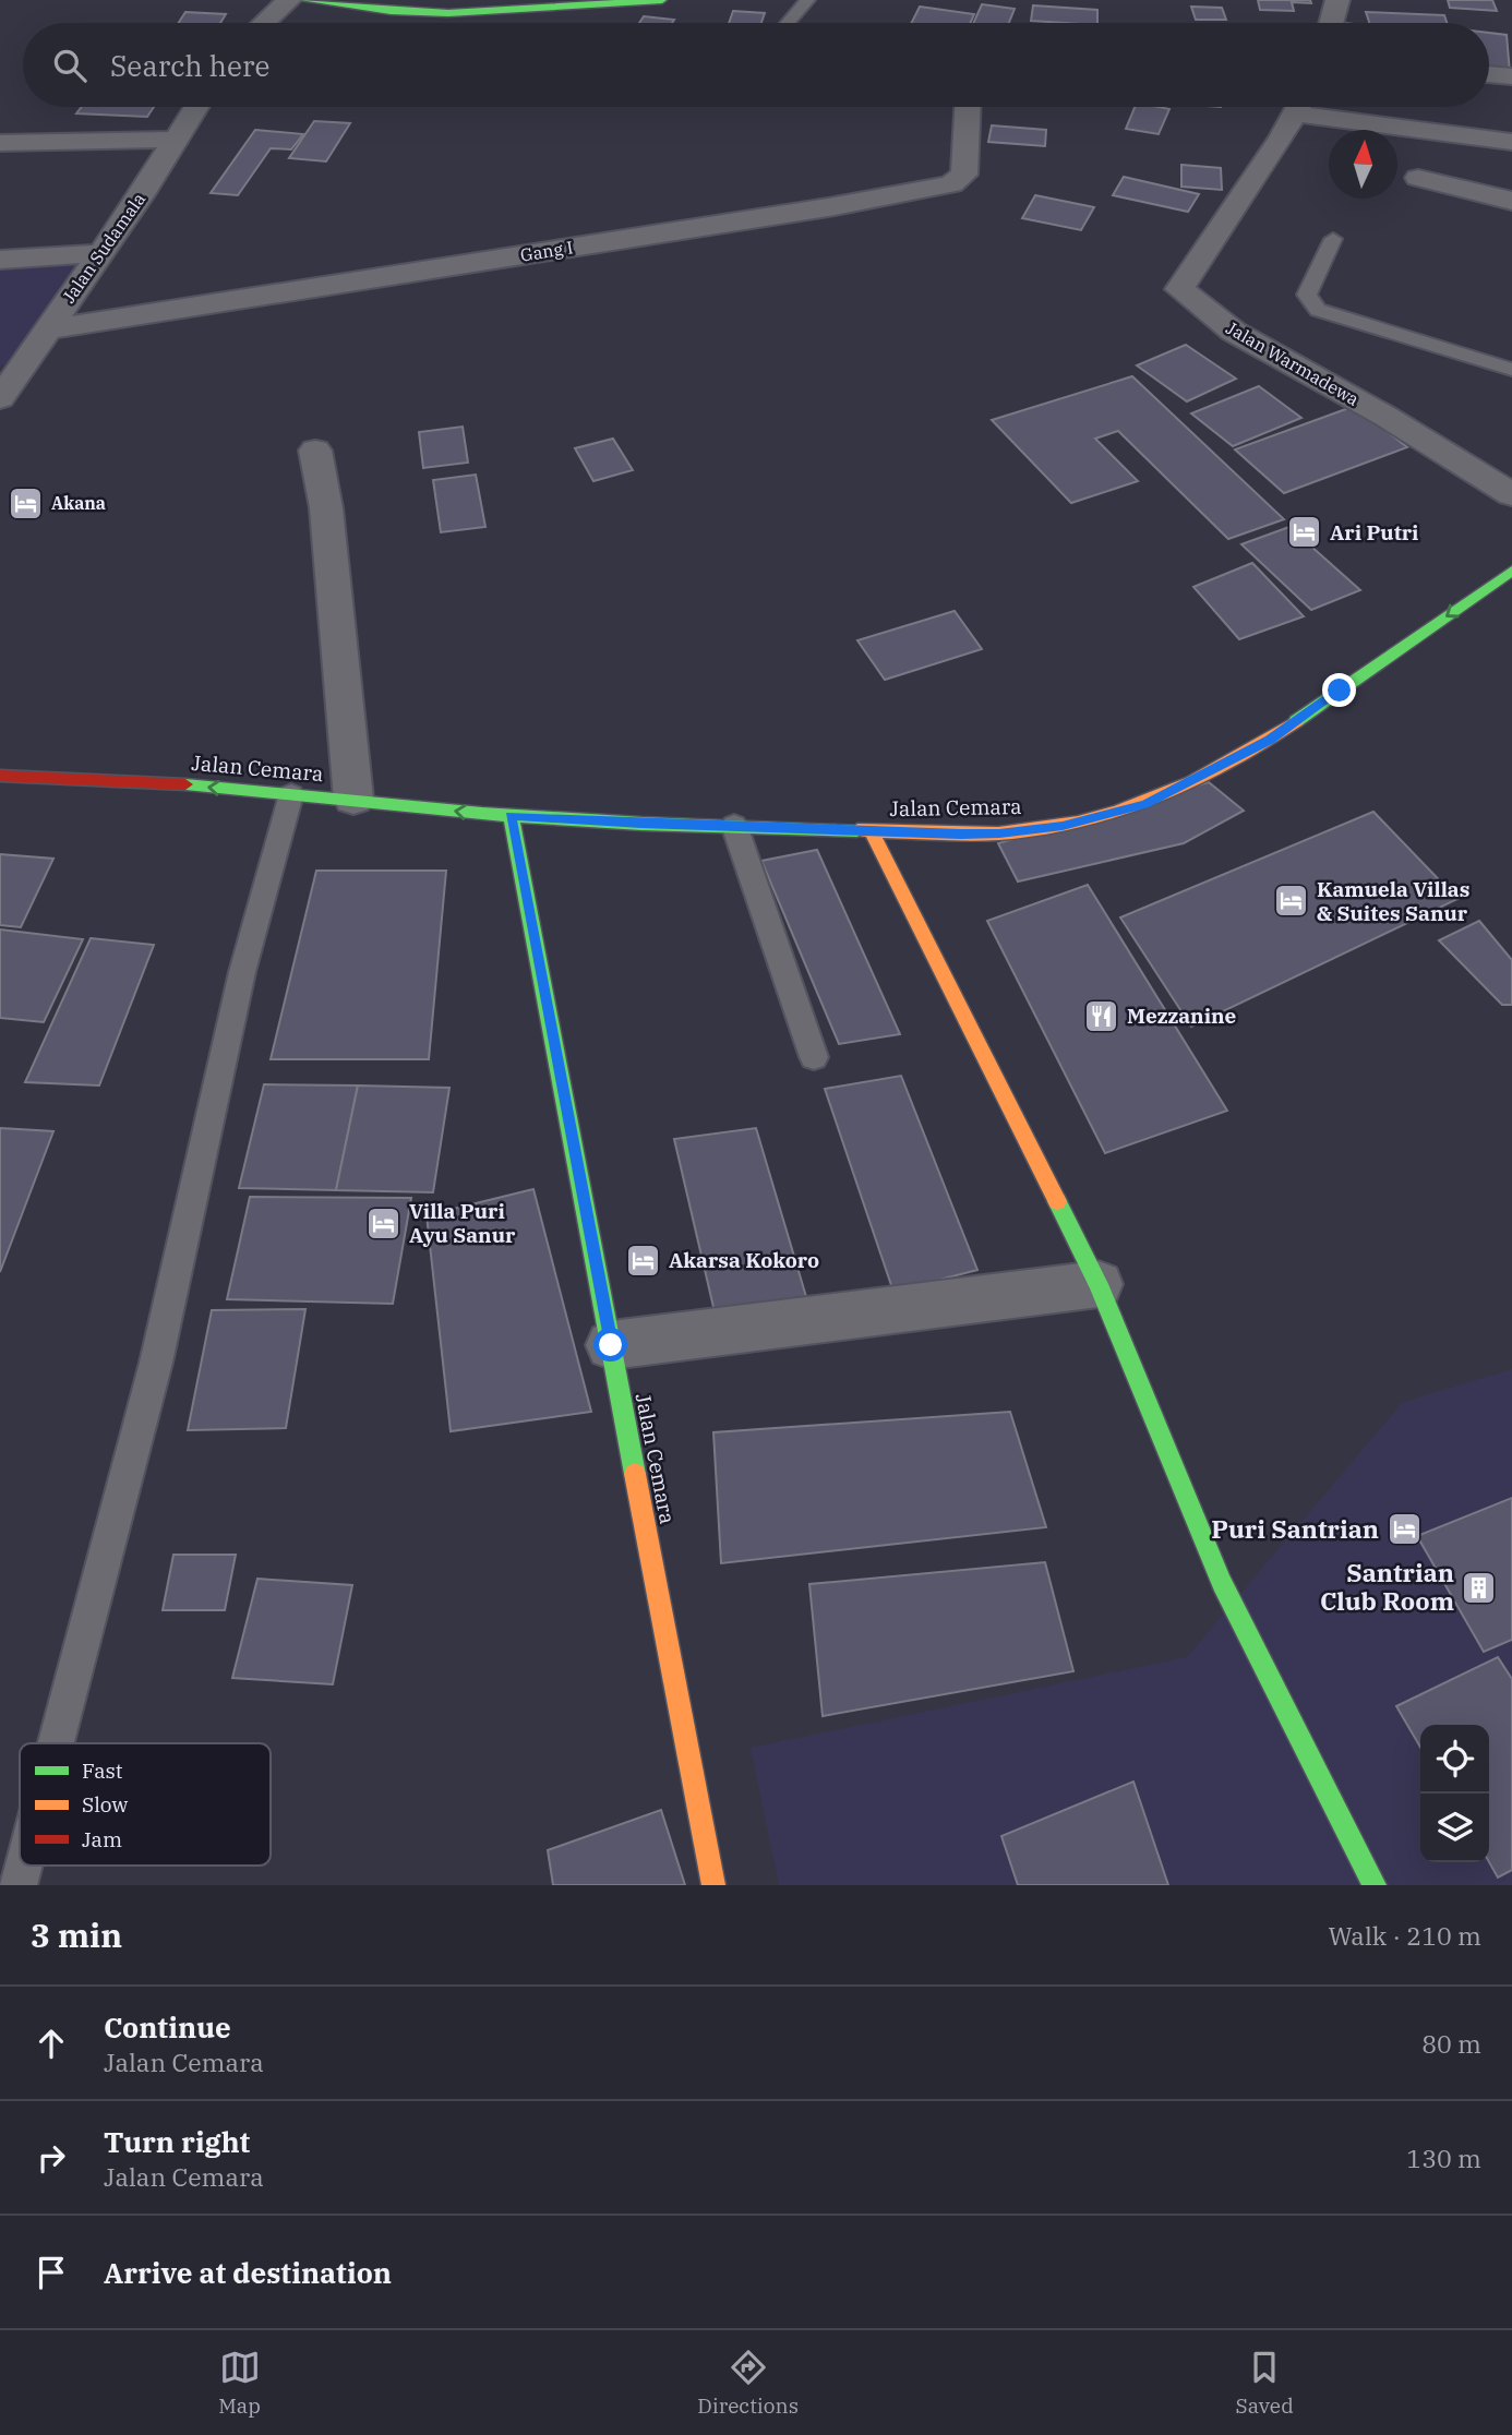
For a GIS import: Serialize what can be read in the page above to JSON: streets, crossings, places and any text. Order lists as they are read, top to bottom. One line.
{"streets":{"street":["Jalan Sudamala","Gang I","Jalan Warmadewa","Jalan Cemara"]},"crossings":[["Jalan Sudamala","Gang I"]],"one_way":["Jalan Cemara"],"places":{"hotel":["Akana","Ari Putri","Kamuela Villas & Suites Sanur","Villa Puri Ayu Sanur","Akarsa Kokoro","Puri Santrian"],"restaurant":["Mezzanine"],"building":["Santrian Club Room"]},"legend":["Fast","Slow","Jam"],"north":"top","page":{"search":"Search here","heading":["3 min","Walk · 210 m"],"list":[["Continue","Jalan Cemara","80 m"],["Turn right","Jalan Cemara","130 m"],"Arrive at destination"],"nav":["Map","Directions","Saved"]}}
